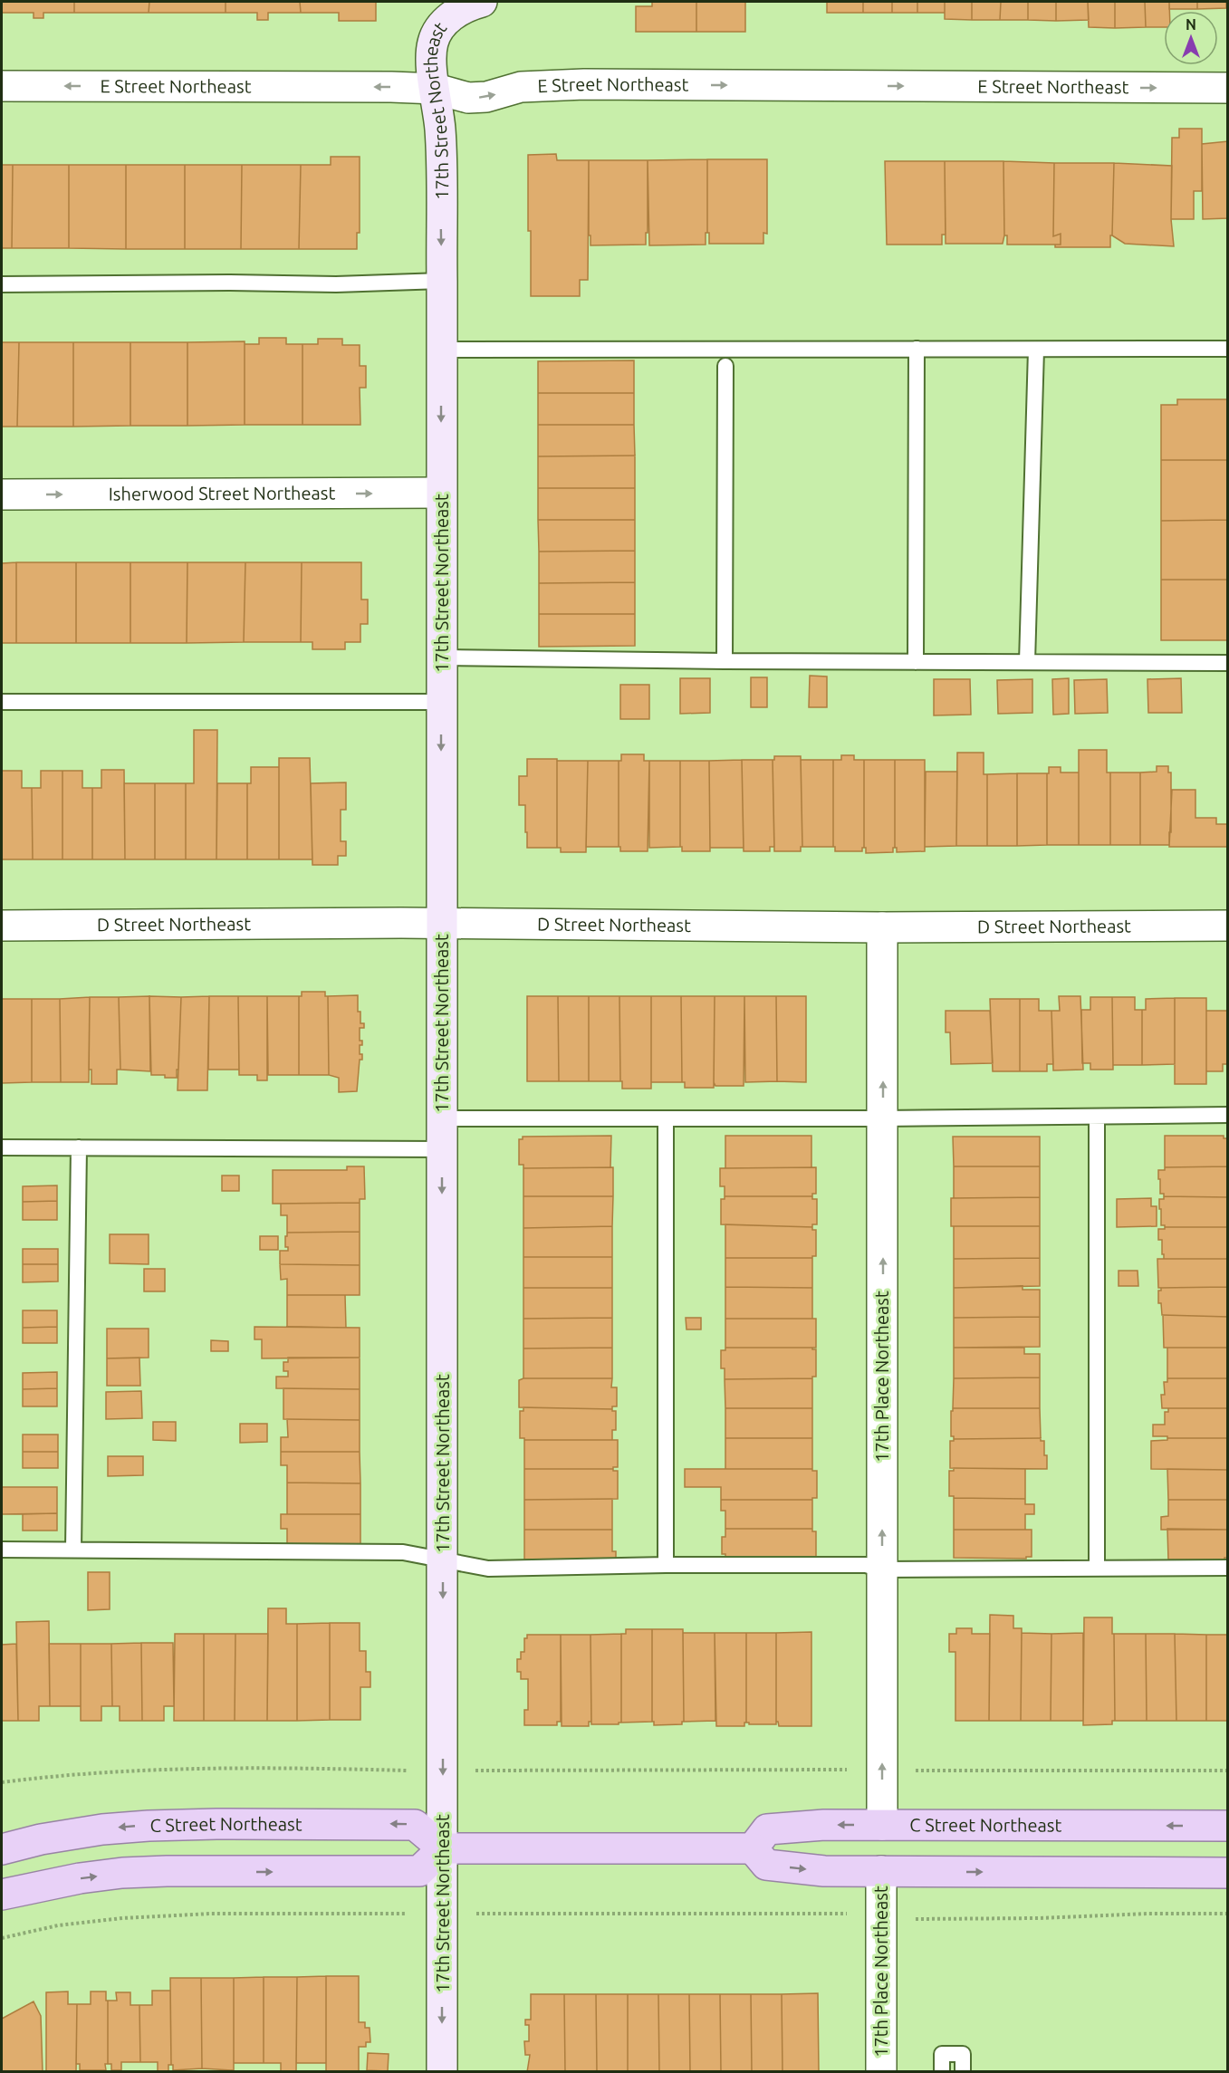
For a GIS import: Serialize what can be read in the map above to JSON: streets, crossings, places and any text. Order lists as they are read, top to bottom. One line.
{"streets":{"main road":["17th Street Northeast","C Street Northeast"],"street":["E Street Northeast","Isherwood Street Northeast","D Street Northeast","17th Place Northeast"]},"crossings":[["E Street Northeast","17th Street Northeast"],["17th Street Northeast","Isherwood Street Northeast"],["17th Street Northeast","D Street Northeast"],["17th Street Northeast","C Street Northeast"],["D Street Northeast","17th Place Northeast"],["17th Place Northeast","C Street Northeast"]],"one_way":["17th Street Northeast","Isherwood Street Northeast","17th Place Northeast"],"north":"top"}
